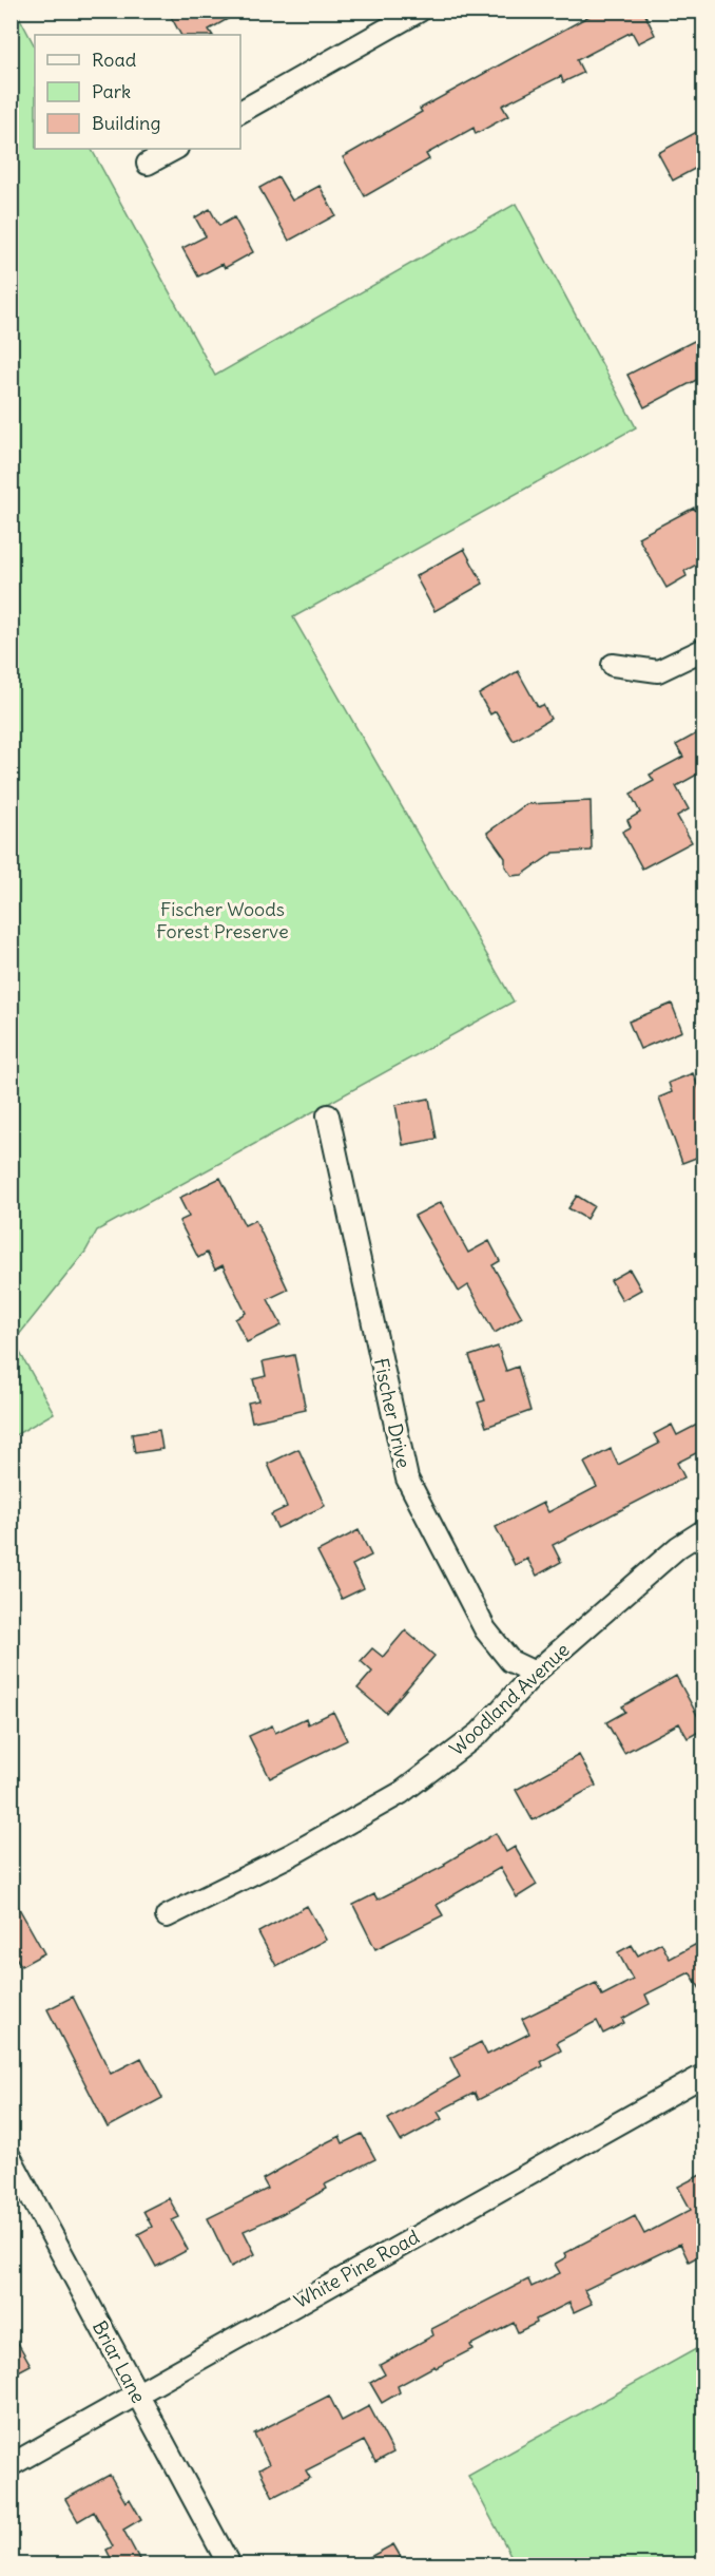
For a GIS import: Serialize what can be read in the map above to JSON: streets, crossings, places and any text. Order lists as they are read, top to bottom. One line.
{"streets":{"street":["Fischer Drive","Woodland Avenue","White Pine Road","Briar Lane"]},"crossings":[["Fischer Drive","Woodland Avenue"],["White Pine Road","Briar Lane"]],"parks":["Fischer Woods Forest Preserve"],"legend":["Road","Park","Building"]}
